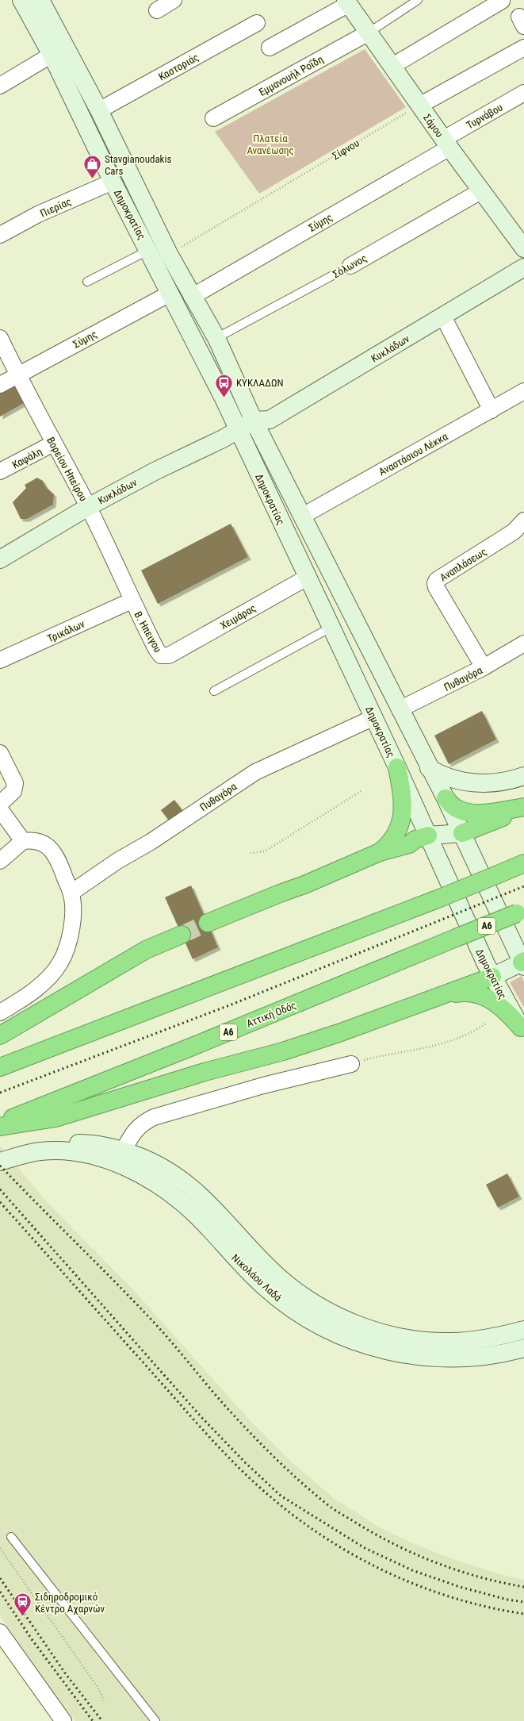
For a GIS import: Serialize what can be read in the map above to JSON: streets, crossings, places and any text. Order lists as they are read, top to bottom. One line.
{"streets":{"highway":["Α6","Αττική Οδός"],"main road":["Σάμου","Δημοκρατίας","Κυκλάδων","Νικολάου Λαδά"],"street":["Καστοριάς","Εμμανουήλ Ροΐδη","Τυρνάβου","Πιερίας","Σύμης","Σόλωνος","Αναστάσιου Λέκκα","Καψάλη","Βορείου Ηπείρου","Αναπλάσεως","Χειμάρας","Τρικάλων","Β. Ηπειγου","Πυθαγόρα"],"path":["Σίφνου"]},"crossings":[["Καστοριάς","Δημοκρατίας"],["Εμμανουήλ Ροΐδη","Σάμου"],["Τυρνάβου","Σάμου"],["Τυρνάβου","Σύμης"],["Σάμου","Σίφνου"],["Σάμου","Σύμης"],["Σάμου","Σόλωνος"],["Σίφνου","Δημοκρατίας"],["Πιερίας","Δημοκρατίας"],["Δημοκρατίας","Σύμης"],["Δημοκρατίας","Σόλωνος"],["Δημοκρατίας","Κυκλάδων"],["Δημοκρατίας","Αναστάσιου Λέκκα"],["Δημοκρατίας","Χειμάρας"],["Δημοκρατίας","Πυθαγόρα"],["Σύμης","Βορείου Ηπείρου"],["Κυκλάδων","Βορείου Ηπείρου"],["Καψάλη","Βορείου Ηπείρου"],["Βορείου Ηπείρου","Τρικάλων"],["Βορείου Ηπείρου","Β. Ηπειγου"],["Αναπλάσεως","Πυθαγόρα"],["Χειμάρας","Β. Ηπειγου"],["Τρικάλων","Β. Ηπειγου"]],"parks":["Πλατεία Ανανέωσης"],"places":{"shop":["Stavgianoudakis Cars"],"bus stop":["ΚΥΚΛΑΔΩΝ"],"station":["Σιδηροδρομικό Κέντρο Αχαρνών"]}}
